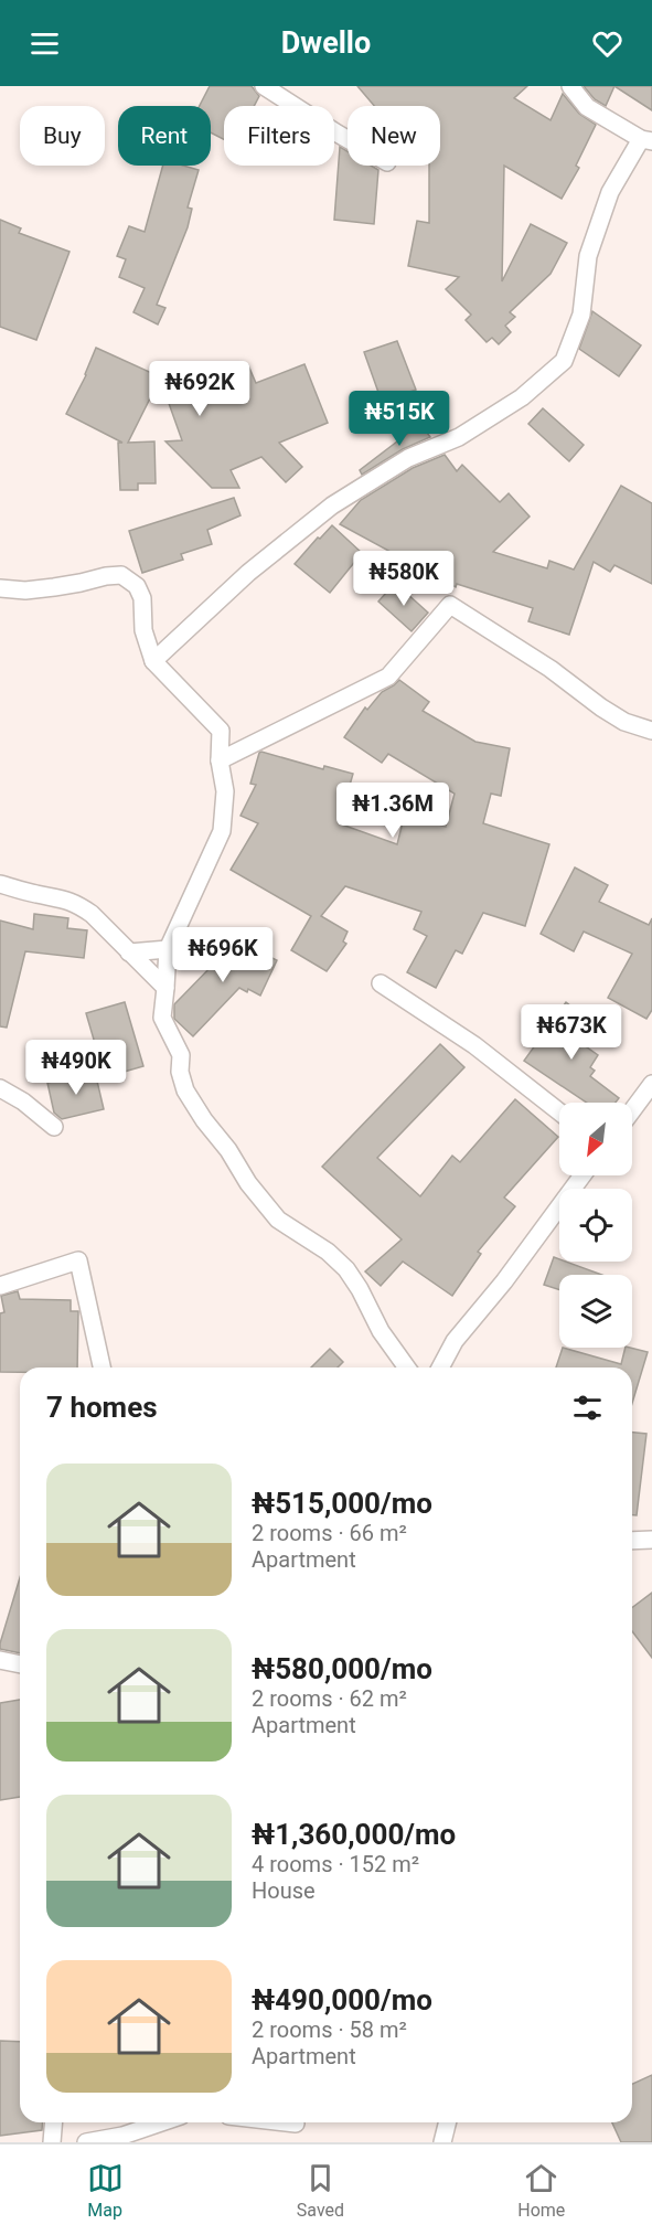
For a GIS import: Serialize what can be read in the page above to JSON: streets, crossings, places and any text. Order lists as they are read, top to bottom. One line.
{"north":"bottom left","page":{"header":"Dwello","chip":["Buy","Rent","Filters","New"],"price":["₦692K","₦515K","₦580K","₦1.36M","₦696K","₦673K","₦490K"],"heading":"7 homes","list":[{"name":"₦515,000/mo","note":"2 rooms · 66 m² · Apartment"},{"name":"₦580,000/mo","note":"2 rooms · 62 m² · Apartment"},{"name":"₦1,360,000/mo","note":"4 rooms · 152 m² · House"},{"name":"₦490,000/mo","note":"2 rooms · 58 m² · Apartment"}],"tabs":["Map","Saved","Home"]}}
